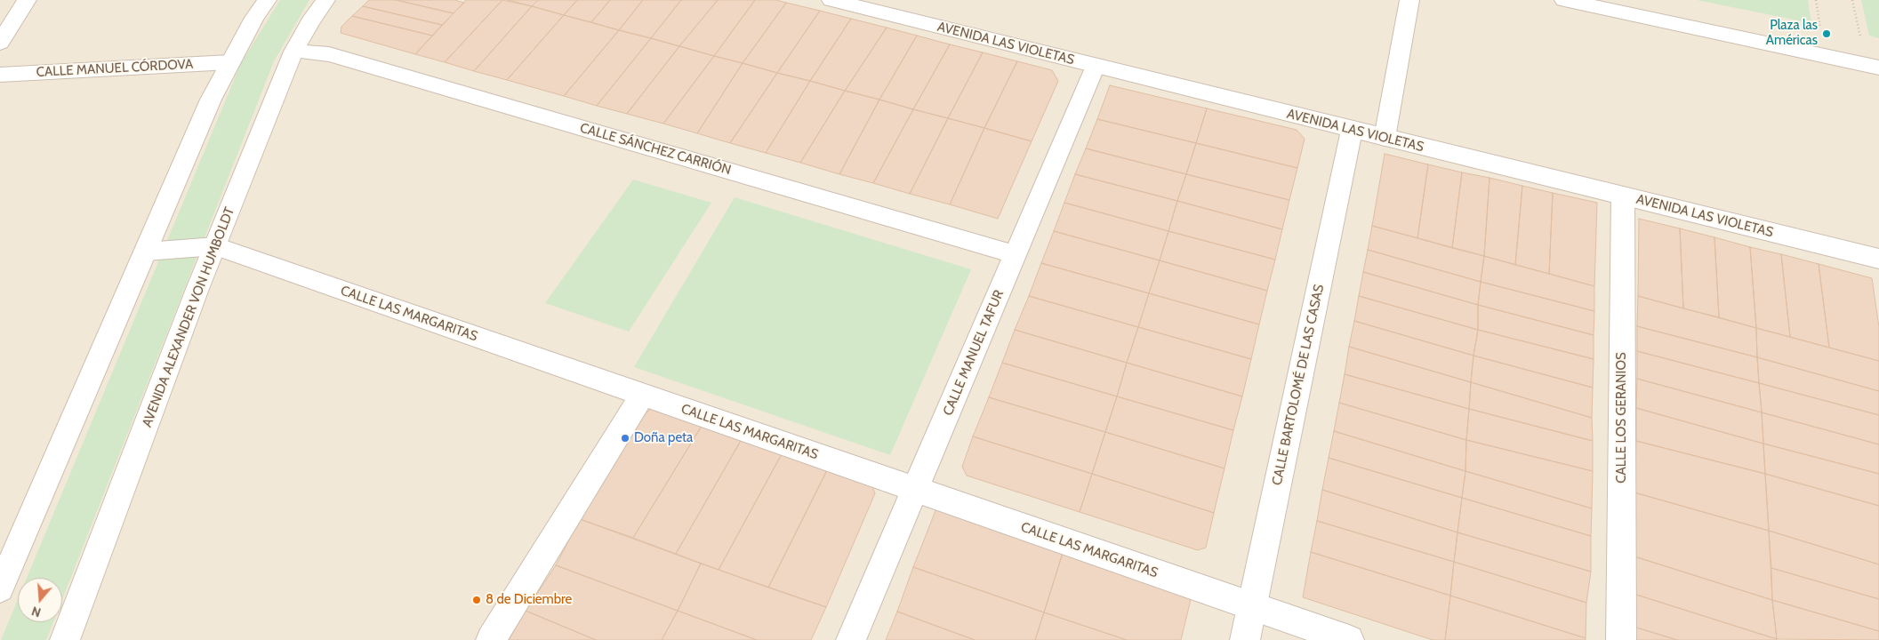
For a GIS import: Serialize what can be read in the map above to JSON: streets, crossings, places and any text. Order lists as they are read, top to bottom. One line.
{"streets":{"street":["AVENIDA LAS VIOLETAS","CALLE MANUEL CÓRDOVA","CALLE SÁNCHEZ CARRIÓN","CALLE LAS MARGARITAS","AVENIDA ALEXANDER VON HUMBOLDT","CALLE MANUEL TAFUR","CALLE BARTOLOMÉ DE LAS CASAS","CALLE LOS GERANIOS"]},"crossings":[["AVENIDA LAS VIOLETAS","CALLE MANUEL TAFUR"],["AVENIDA LAS VIOLETAS","CALLE BARTOLOMÉ DE LAS CASAS"],["AVENIDA LAS VIOLETAS","CALLE LOS GERANIOS"],["CALLE SÁNCHEZ CARRIÓN","AVENIDA ALEXANDER VON HUMBOLDT"],["CALLE SÁNCHEZ CARRIÓN","CALLE MANUEL TAFUR"],["CALLE LAS MARGARITAS","AVENIDA ALEXANDER VON HUMBOLDT"],["CALLE LAS MARGARITAS","CALLE MANUEL TAFUR"],["CALLE LAS MARGARITAS","CALLE BARTOLOMÉ DE LAS CASAS"]],"places":["Plaza las Américas","Doña peta","8 de Diciembre"],"north":"bottom"}
